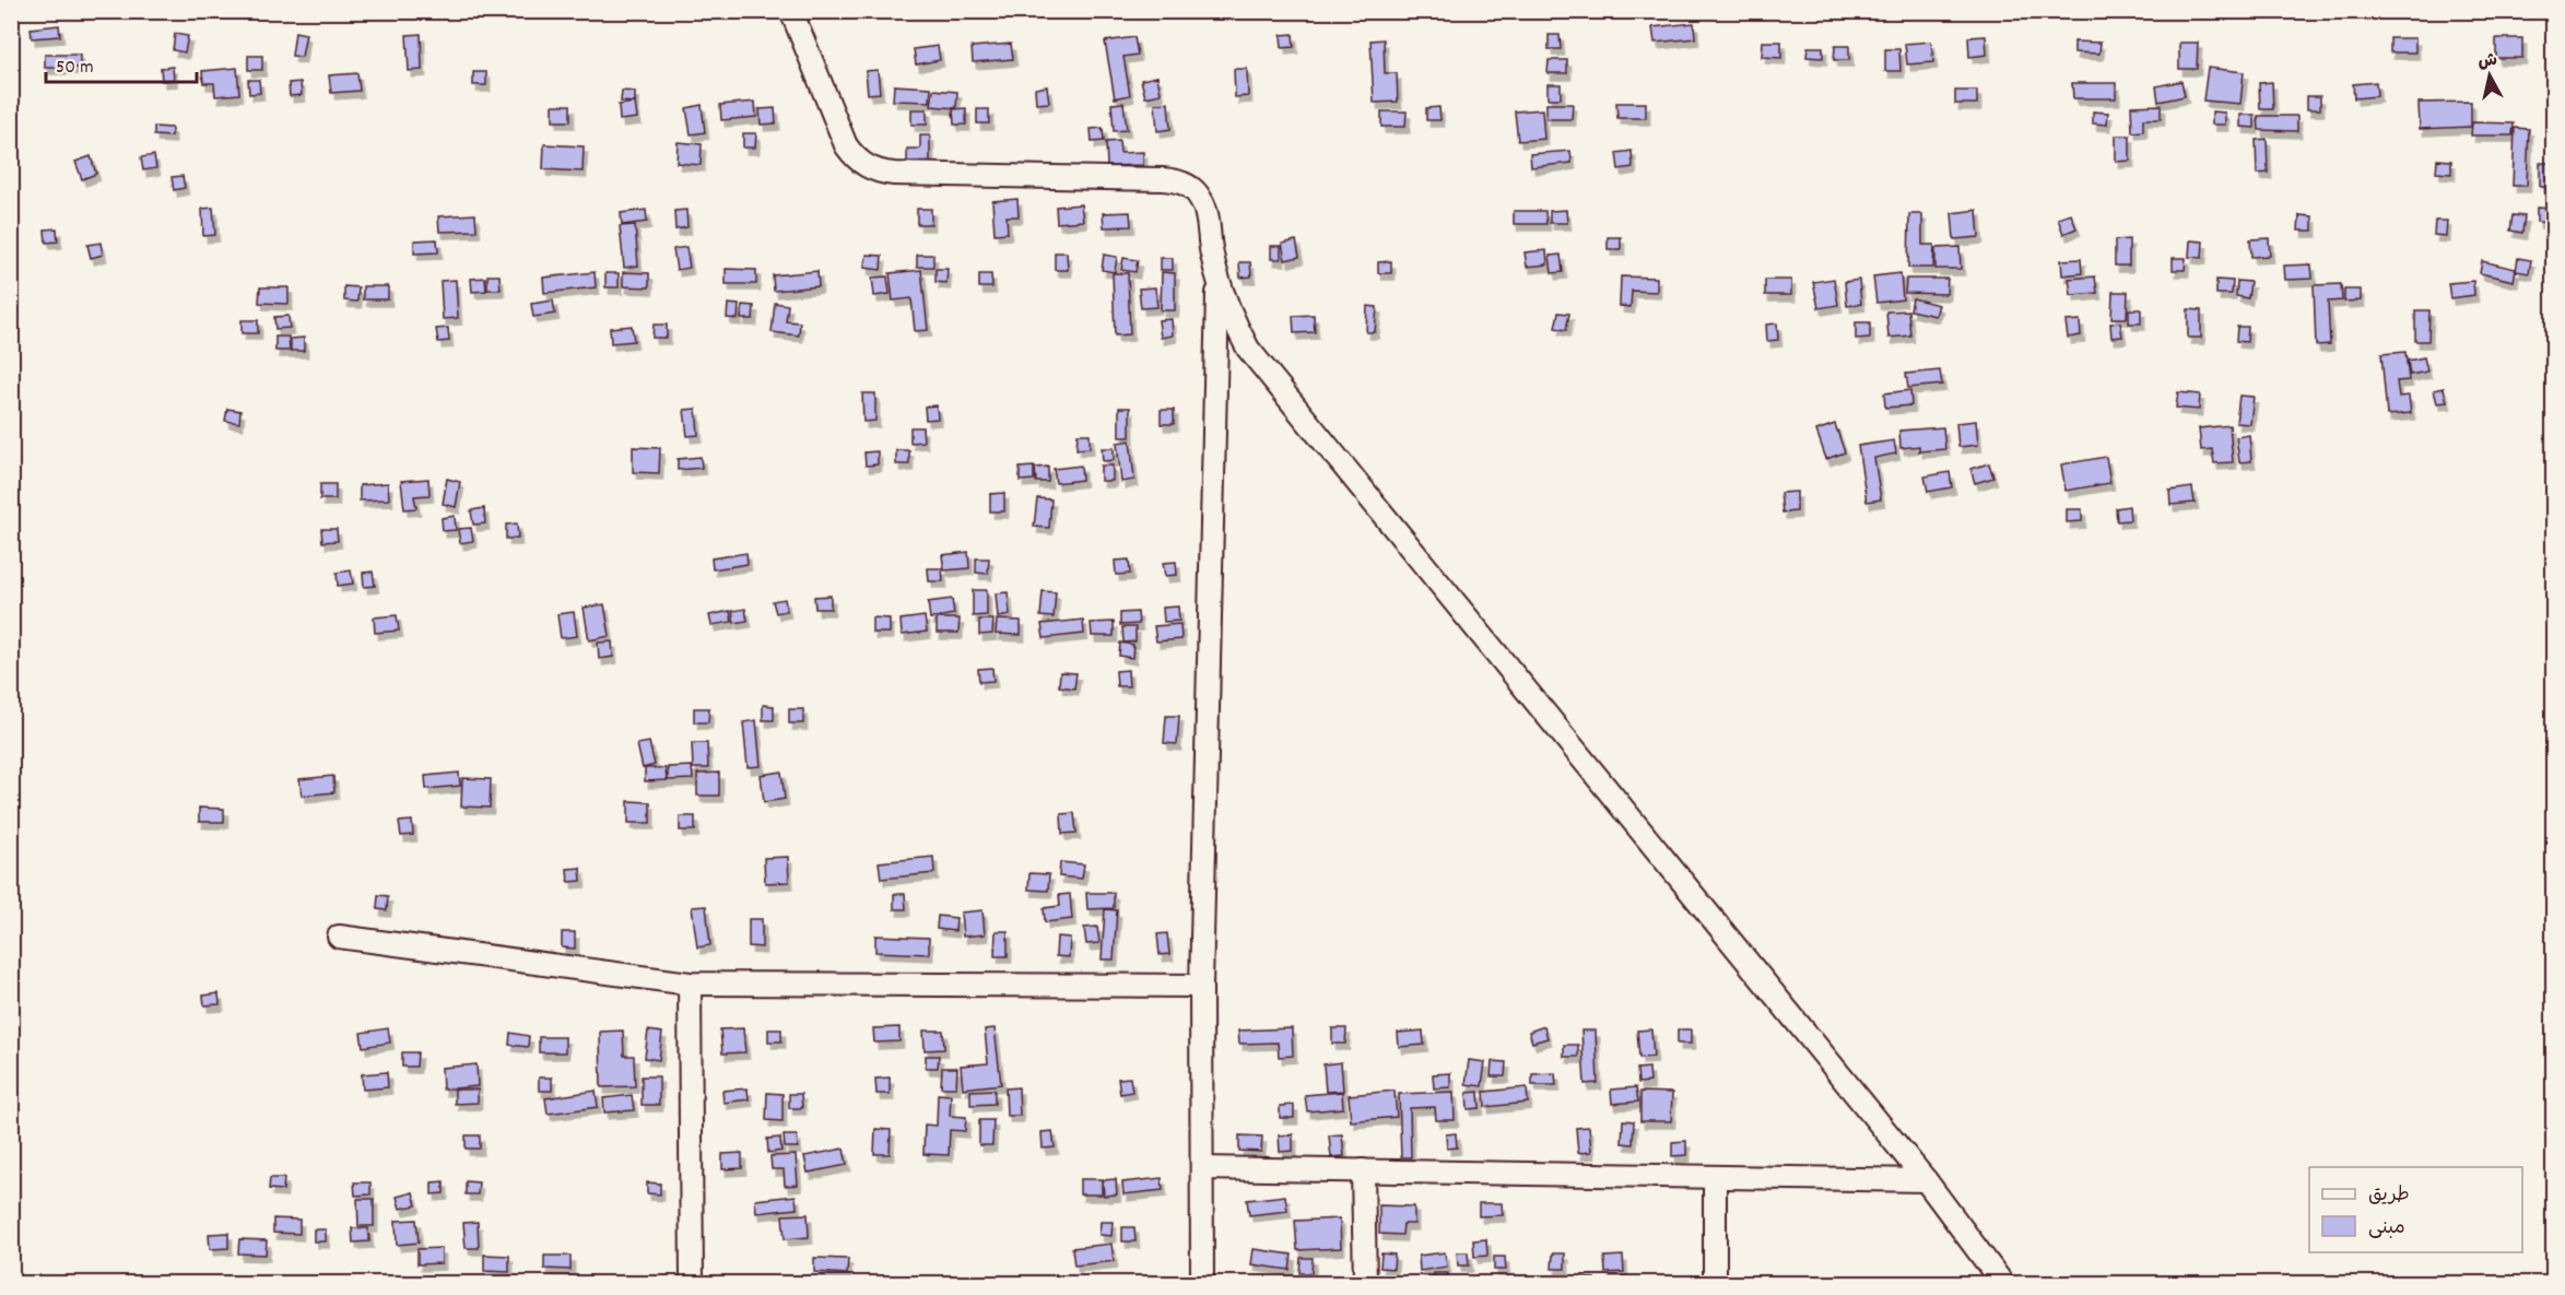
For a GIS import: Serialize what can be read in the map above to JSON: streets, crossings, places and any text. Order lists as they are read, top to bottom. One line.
{"legend":["طريق","مبنى"],"scale_bar":"50 m","north":"top"}
